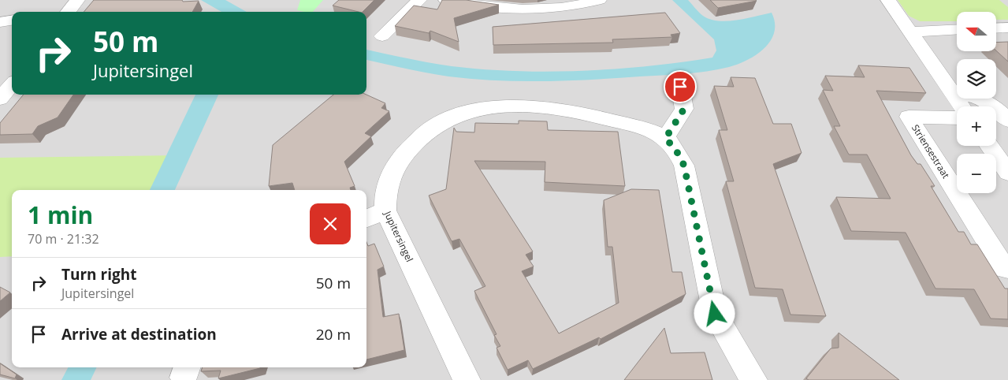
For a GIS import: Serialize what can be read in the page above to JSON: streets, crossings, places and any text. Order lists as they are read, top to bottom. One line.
{"streets":{"street":["Striensestraat","Jupitersingel"]},"north":"left","page":{"map_buttons":["+","−"],"turn":["50 m","Jupitersingel"],"heading":["1 min","70 m · 21:32"],"list":[{"name":"Turn right","note":"Jupitersingel","value":"50 m"},{"name":"Arrive at destination","value":"20 m"}]}}
